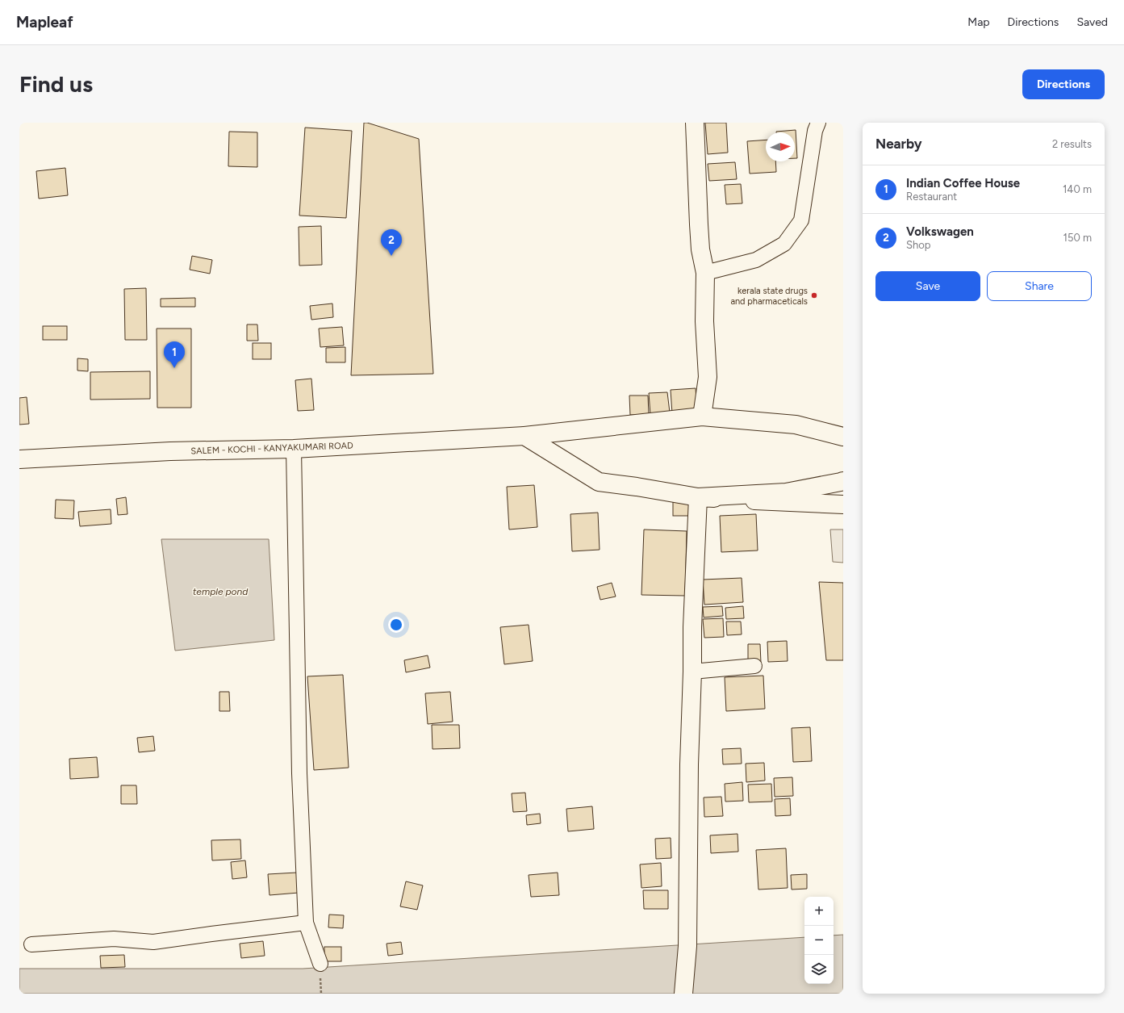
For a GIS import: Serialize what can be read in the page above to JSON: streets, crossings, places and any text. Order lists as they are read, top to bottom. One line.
{"streets":{"main road":["SALEM - KOCHI - KANYAKUMARI ROAD"]},"water":["temple pond"],"places":["kerala state drugs and pharmaceticals"],"north":"right","page":{"header":"Mapleaf","nav":["Map","Directions","Saved"],"buttons":["Directions",["Save","Share"]],"title":"Find us","heading":["Nearby","2 results"],"list":[{"mark":"1","name":"Indian Coffee House","note":"Restaurant","value":"140 m"},{"mark":"2","name":"Volkswagen","note":"Shop","value":"150 m"}],"pins":["2","1"],"map_buttons":["+","−"]}}
